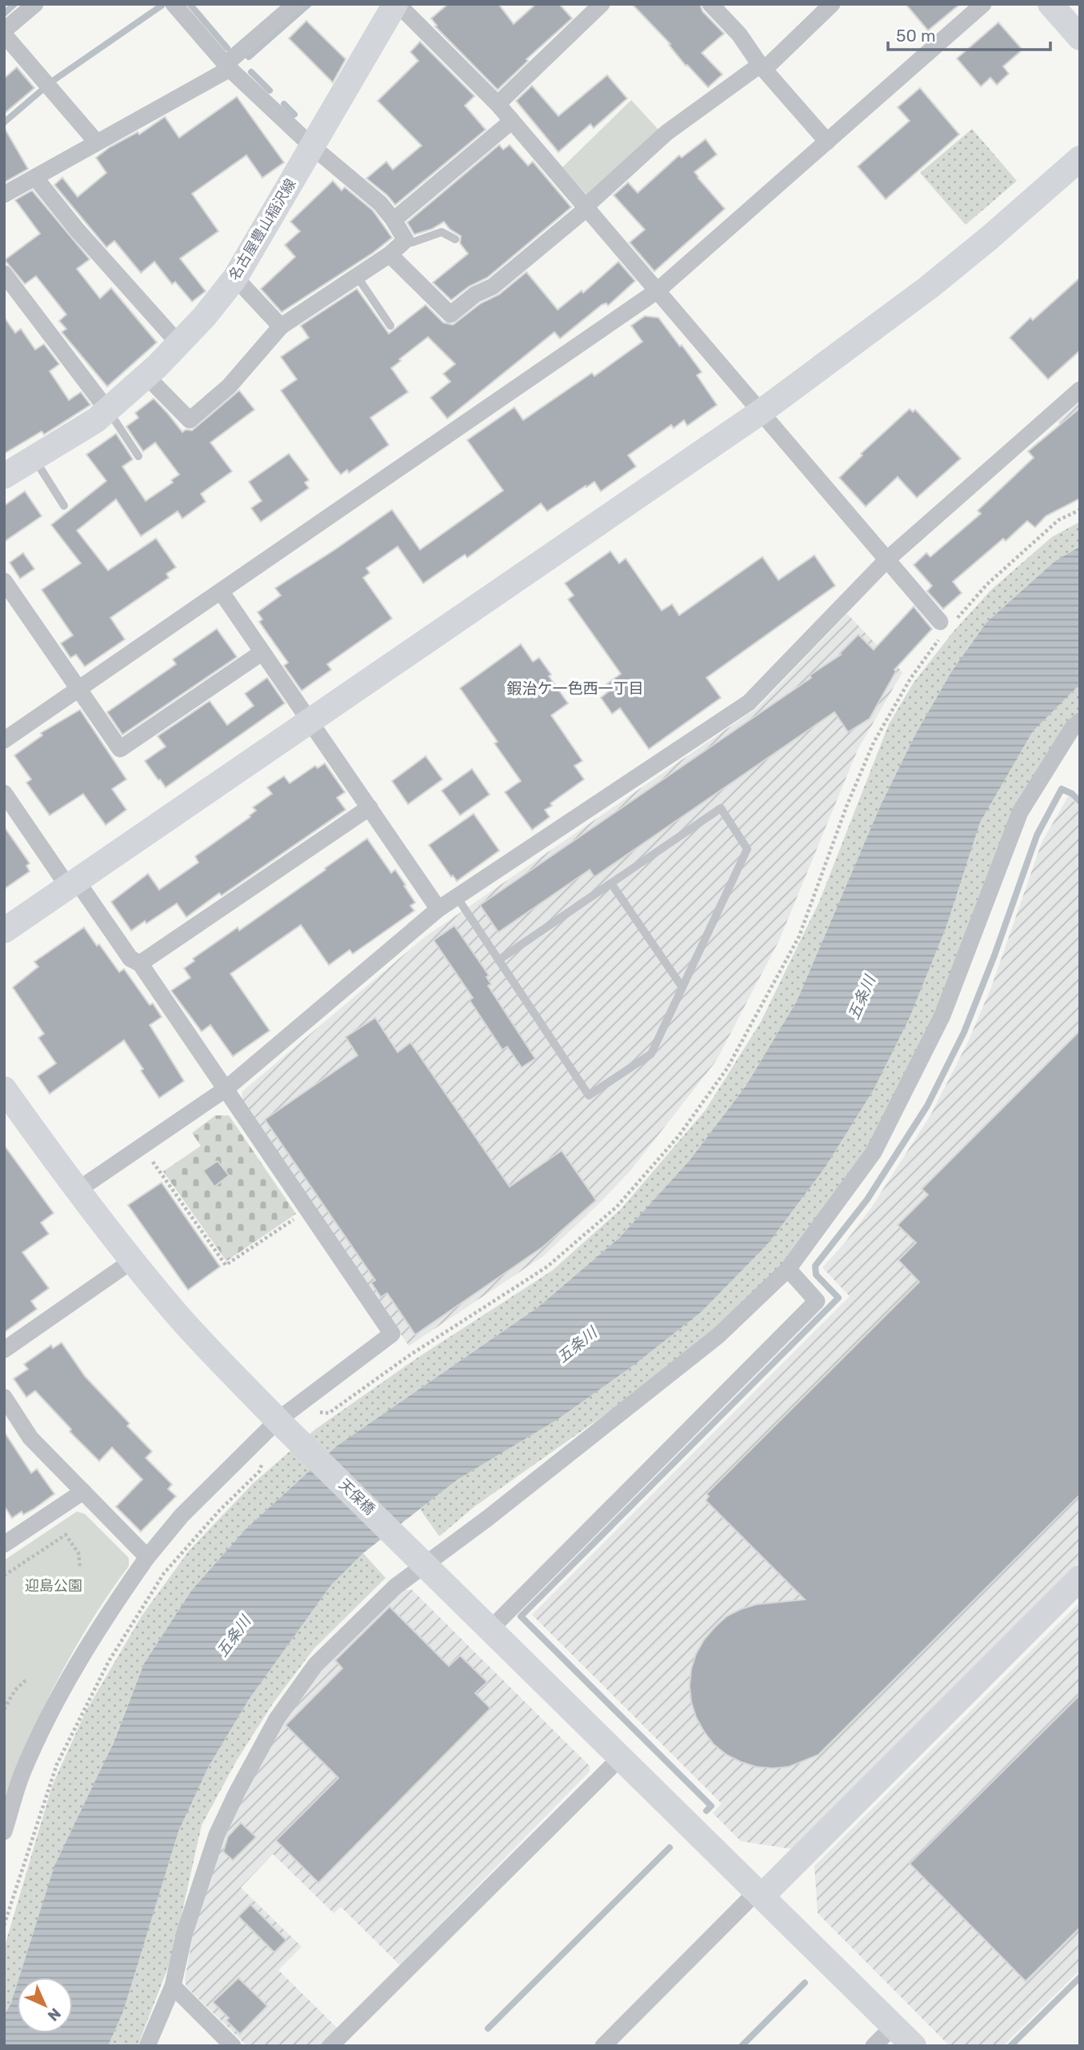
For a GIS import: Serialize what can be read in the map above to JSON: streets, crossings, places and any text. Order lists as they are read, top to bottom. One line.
{"streets":{"street":["名古屋豊山稲沢線","天保橋"]},"districts":["鍜治ケ一色西一丁目"],"water":["五条川"],"parks":["迎島公園"],"scale_bar":"50 m","north":"bottom right"}
